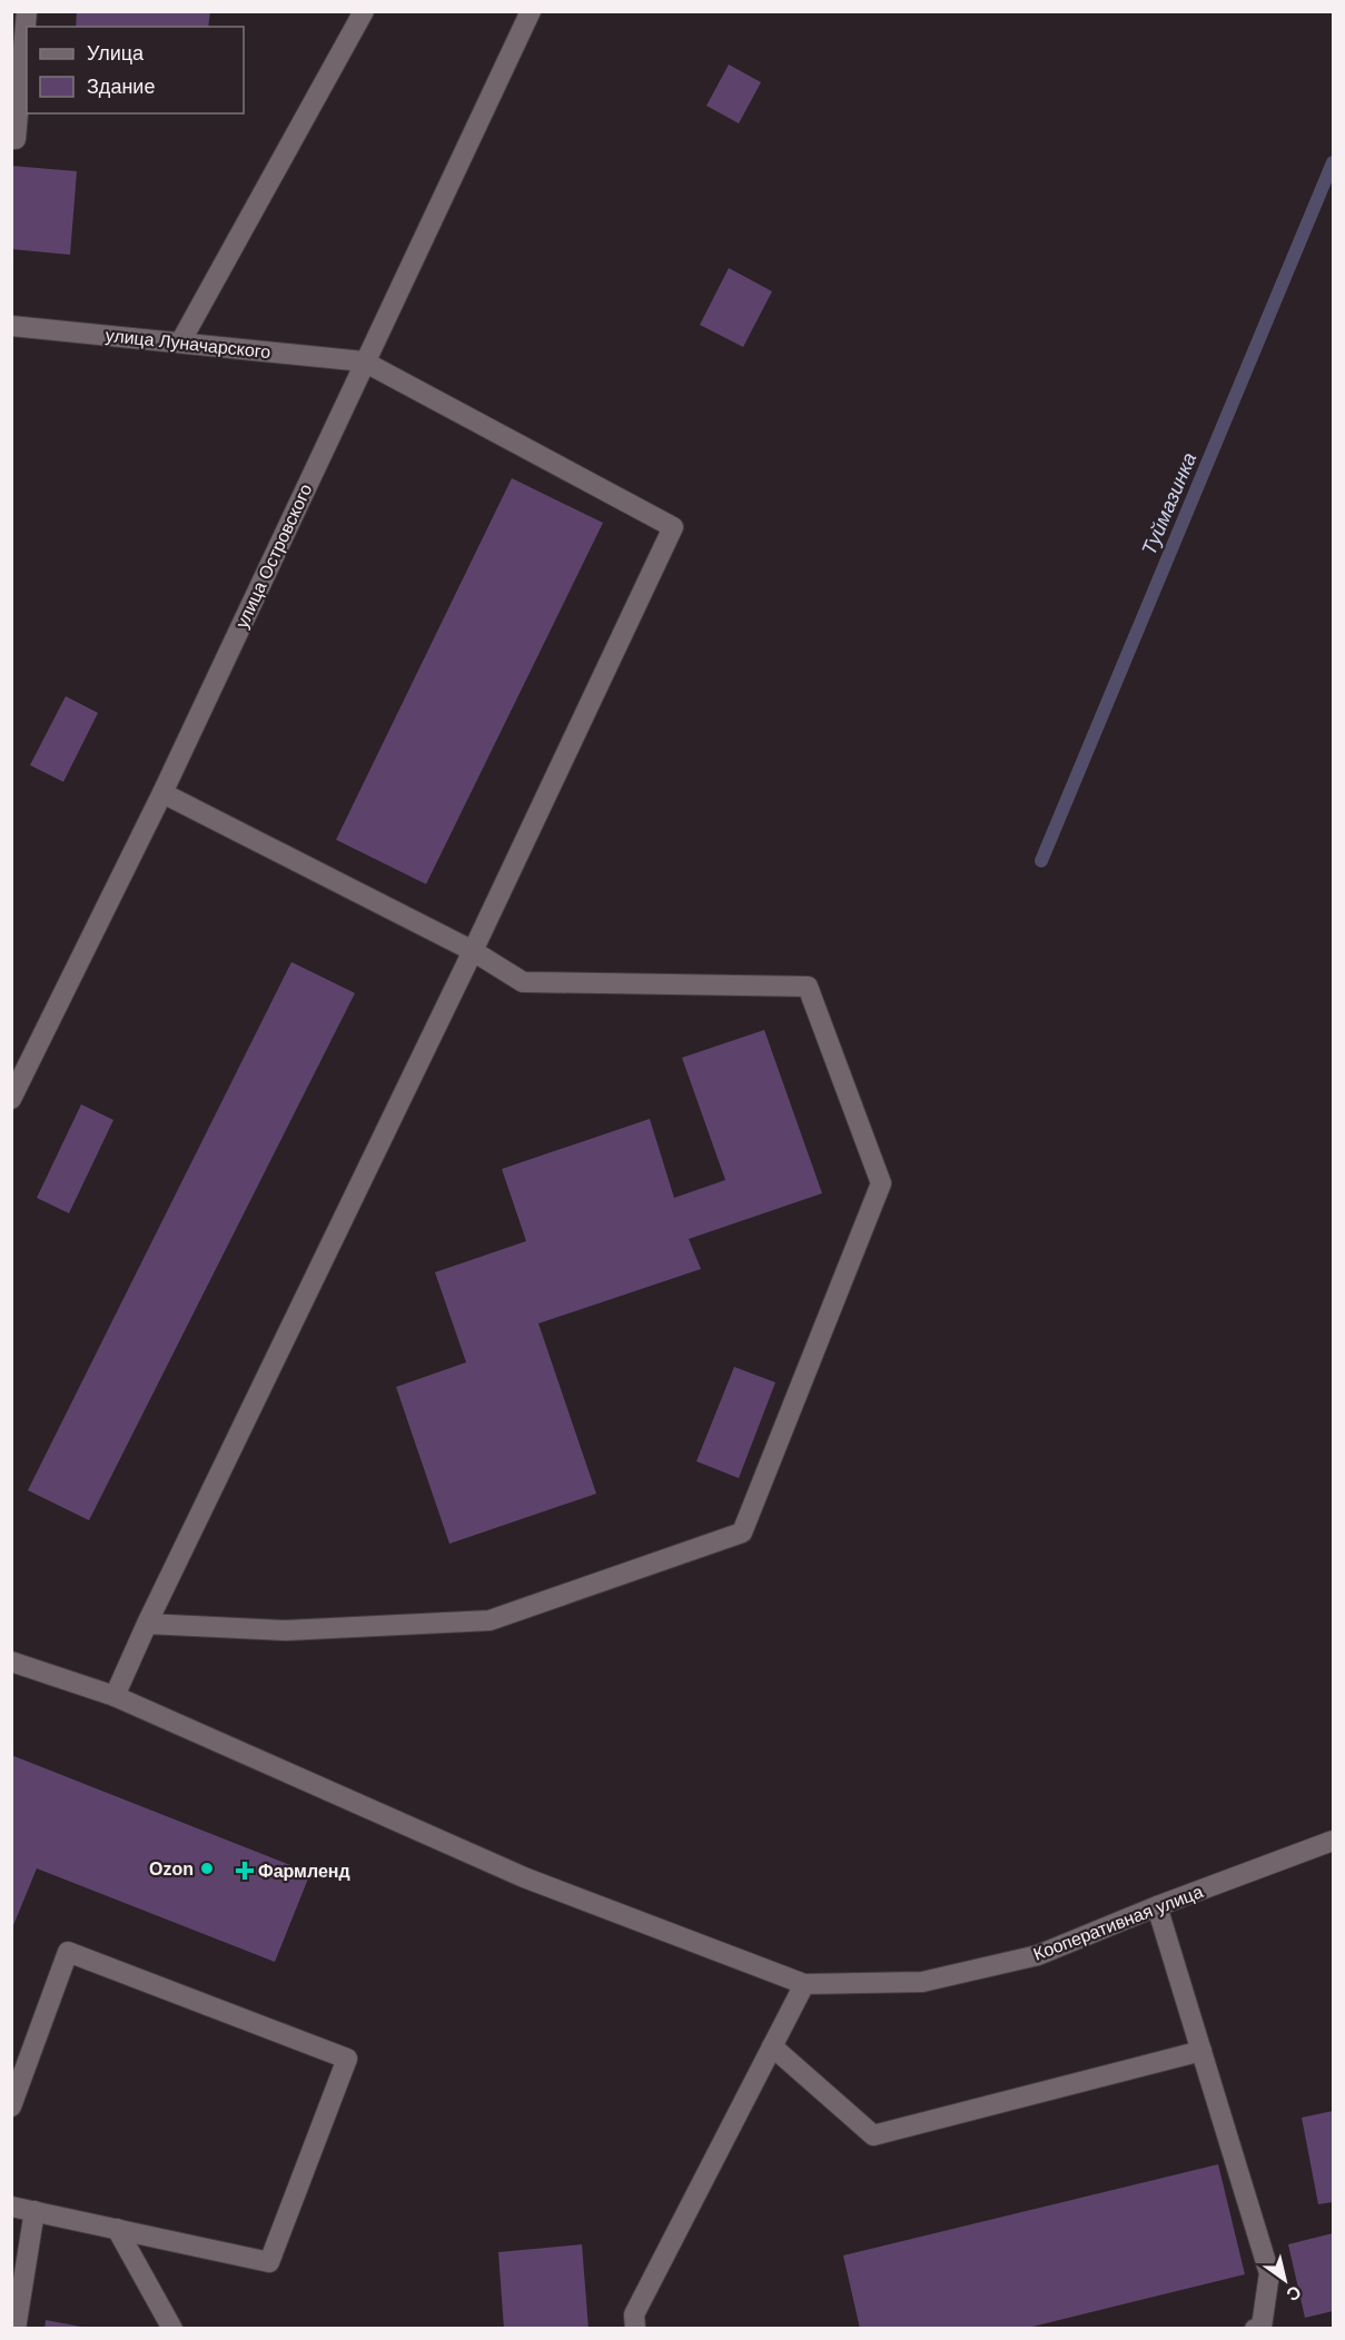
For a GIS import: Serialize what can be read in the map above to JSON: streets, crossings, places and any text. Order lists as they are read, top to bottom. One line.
{"streets":{"street":["улица Луначарского","улица Островского","Кооперативная улица"]},"crossings":[["улица Луначарского","улица Островского"]],"water":["Туймазинка"],"places":{"other":["Ozon"],"health":["Фармленд"]},"legend":["Улица","Здание"],"north":"bottom right"}
